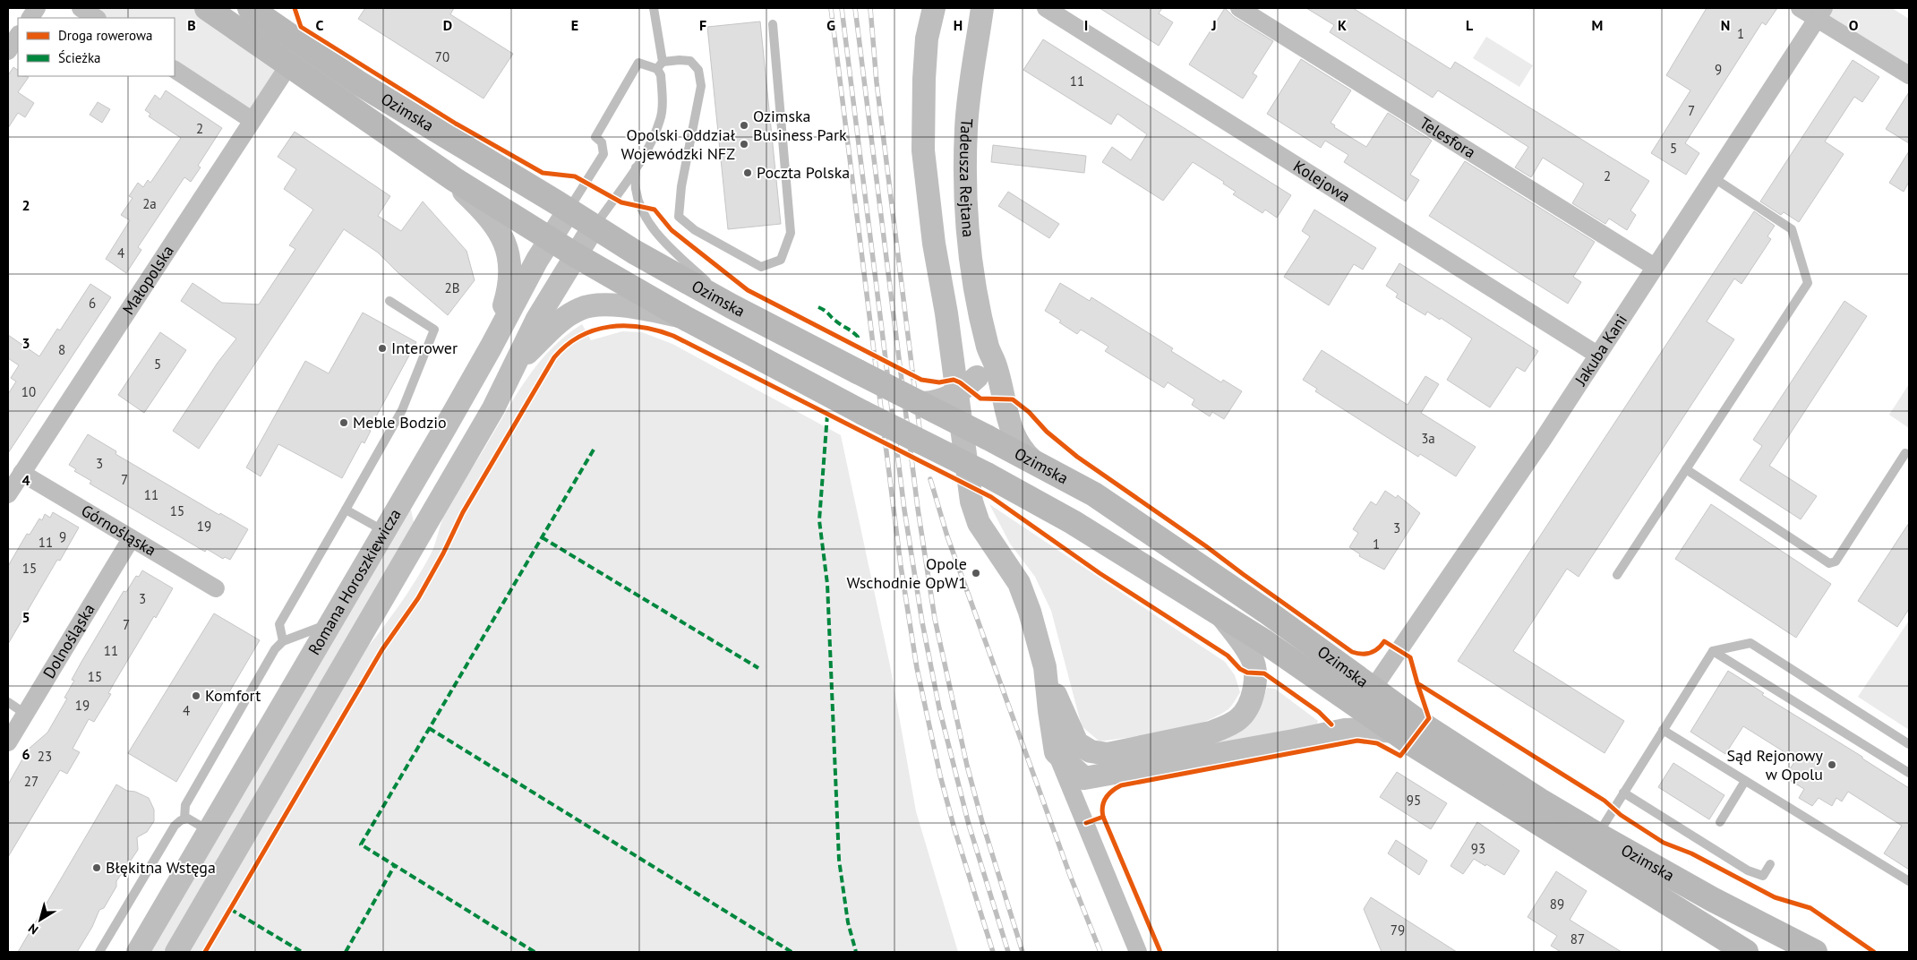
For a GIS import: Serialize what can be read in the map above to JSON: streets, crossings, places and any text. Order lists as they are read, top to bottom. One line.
{"streets":{"main road":["Ozimska"],"street":["Telesfora","Tadeusza Rejtana","Kolejowa","Małopolska","Jakuba Kani","Górnośląska","Romana Horoszkiewicza","Dolnośląska"]},"crossings":[["Ozimska","Tadeusza Rejtana"],["Ozimska","Małopolska"],["Ozimska","Jakuba Kani"],["Ozimska","Romana Horoszkiewicza"],["Telesfora","Jakuba Kani"],["Kolejowa","Jakuba Kani"],["Małopolska","Górnośląska"],["Górnośląska","Dolnośląska"]],"places":["Ozimska Business Park","Opolski Oddział Wojewódzki NFZ","Poczta Polska","Interower","Meble Bodzio","Opole Wschodnie OpW1","Komfort","Sąd Rejonowy w Opolu","Błękitna Wstęga"],"house_numbers":["1","70","9","11","7","2","5","2","2a","4","2B","6","8","5","10","3a","3","7","11","15","19","3","9","11","1","15","3","7","11","15","19","4","23","27","95","93","89","79","87"],"legend":["Droga rowerowa","Ścieżka"],"north":"bottom left","grid":{"columns":["B","C","D","E","F","G","H","I","J","K","L","M","N","O"],"rows":["2","3","4","5","6"]}}
